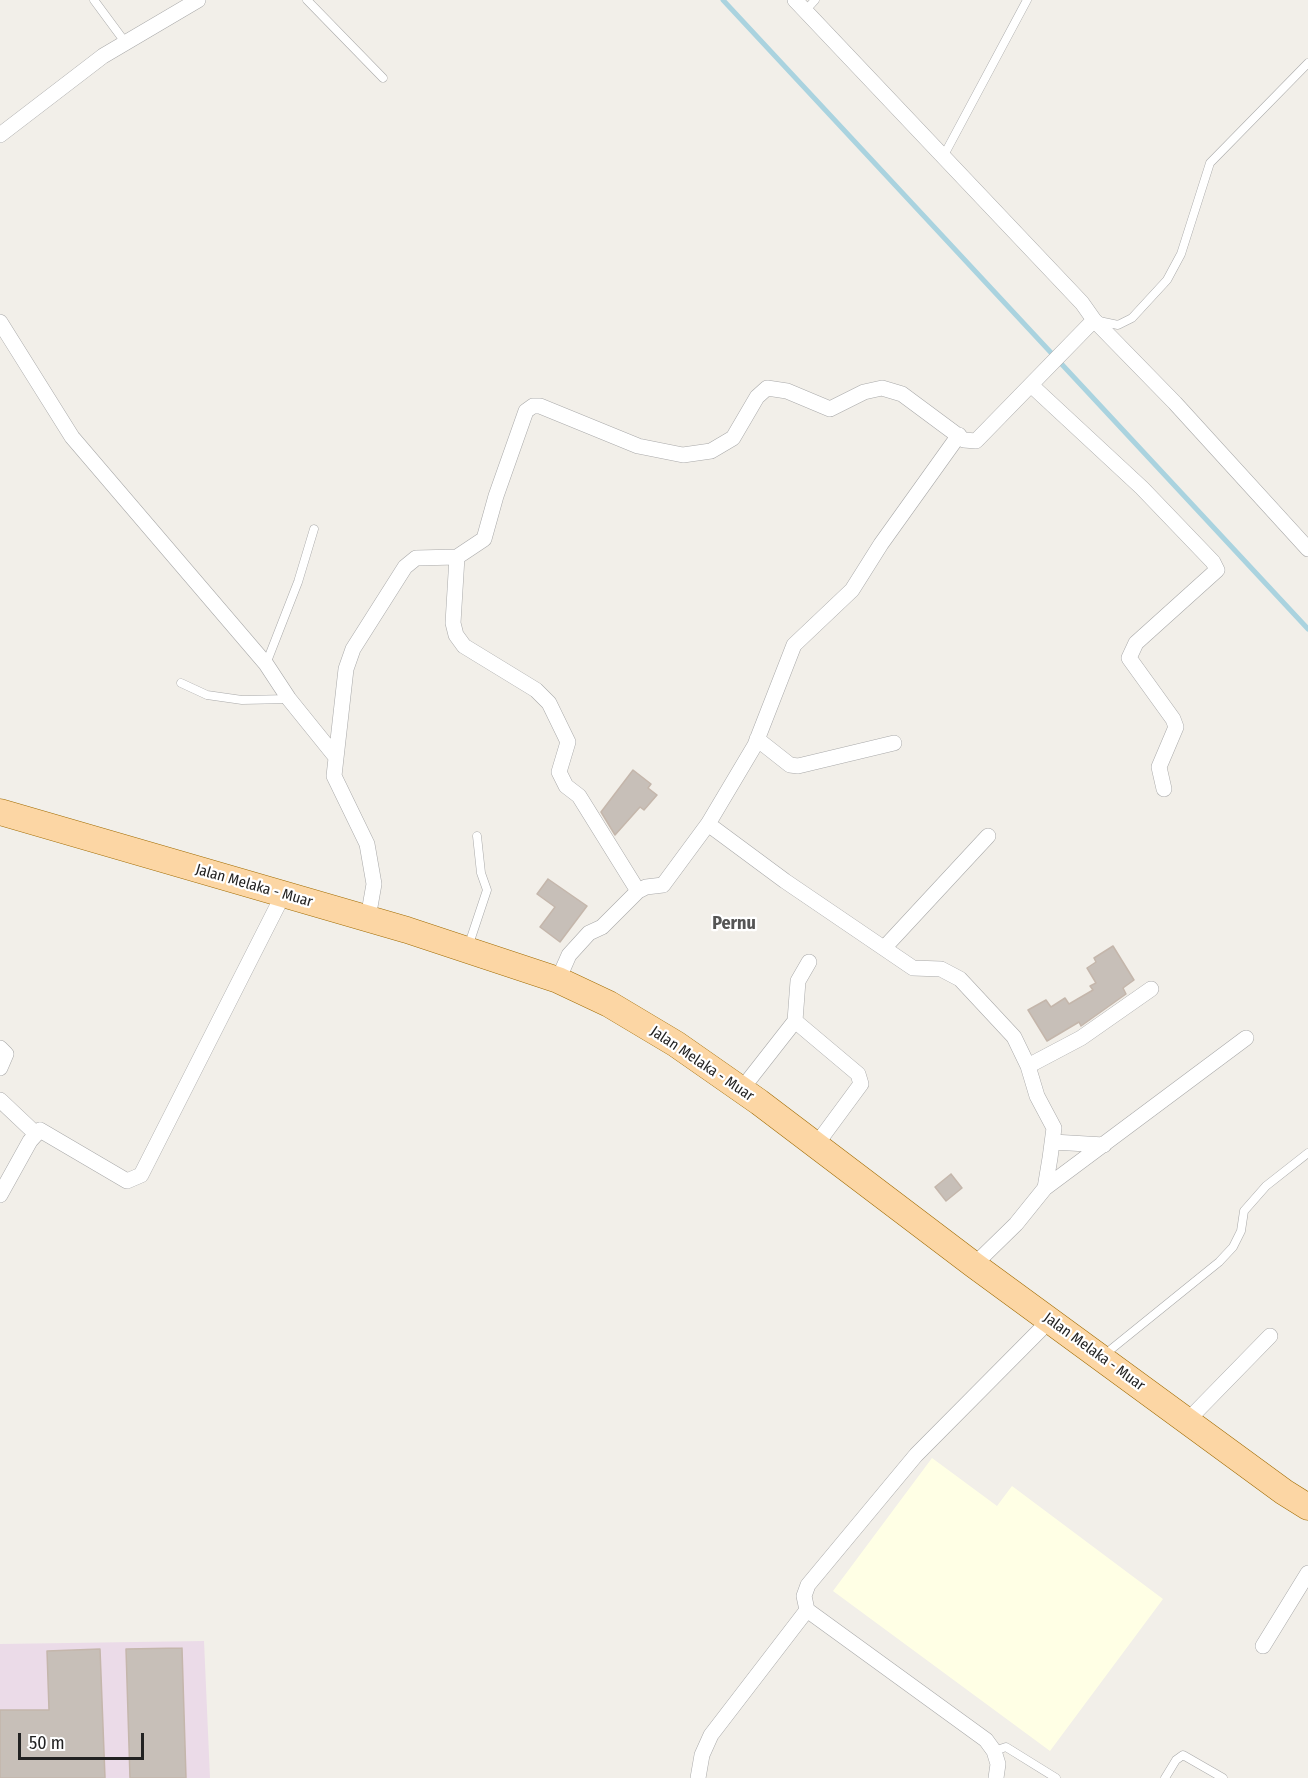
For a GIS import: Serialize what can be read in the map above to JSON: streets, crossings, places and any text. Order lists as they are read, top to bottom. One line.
{"streets":{"main road":["Jalan Melaka - Muar"]},"districts":["Pernu"],"scale_bar":"50 m"}
